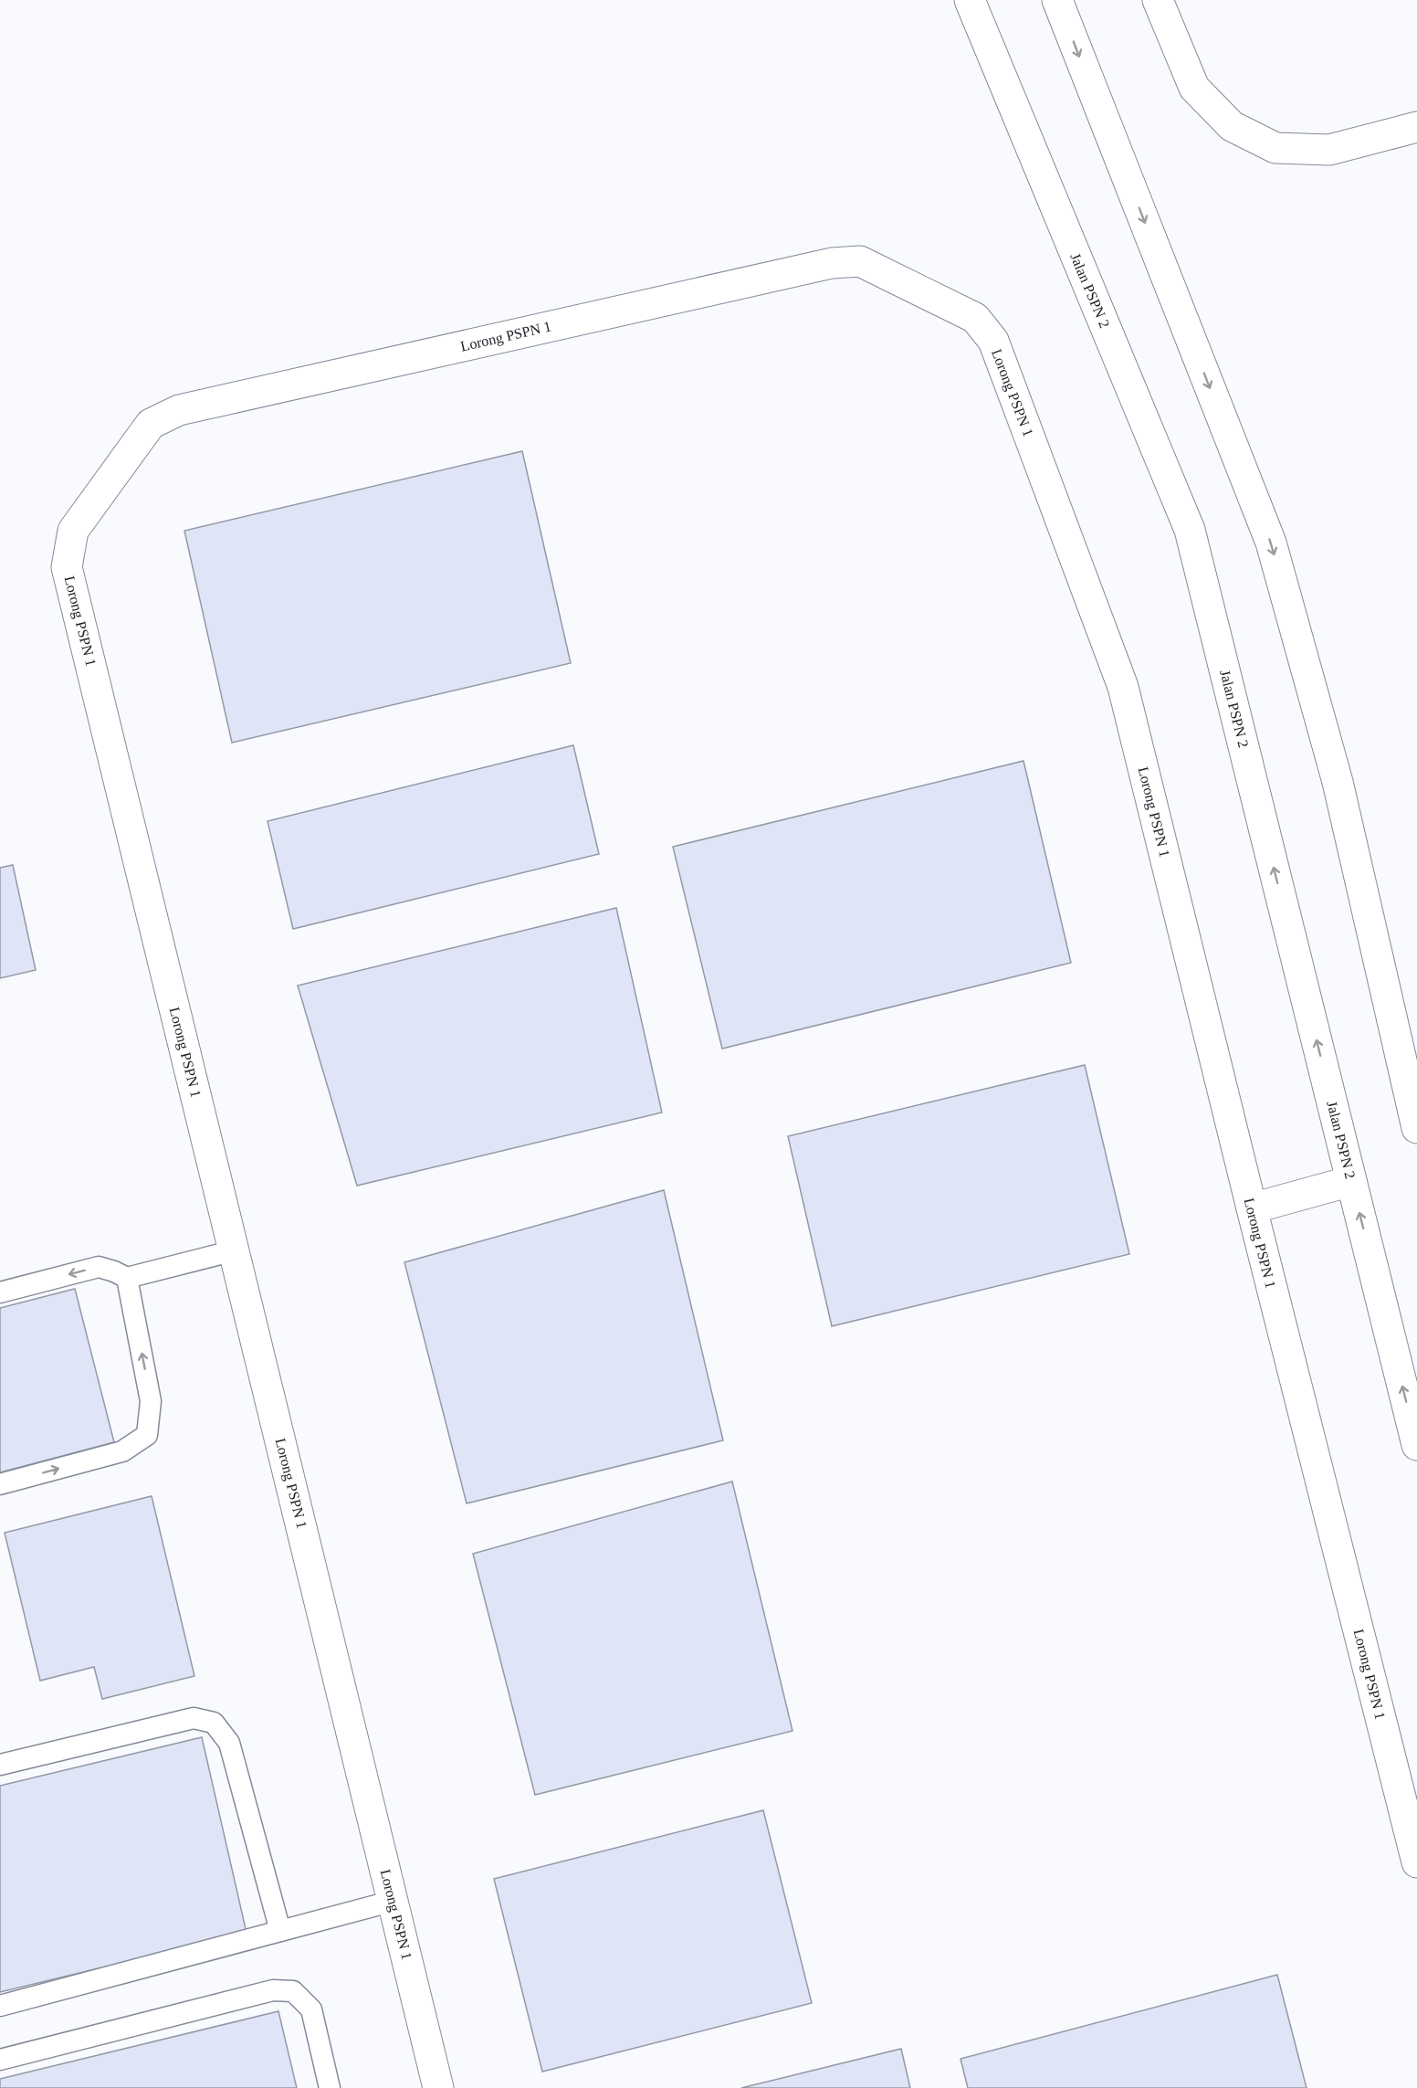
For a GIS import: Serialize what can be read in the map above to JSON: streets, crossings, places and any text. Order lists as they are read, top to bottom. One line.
{"streets":{"street":["Jalan PSPN 2","Lorong PSPN 1"]}}
